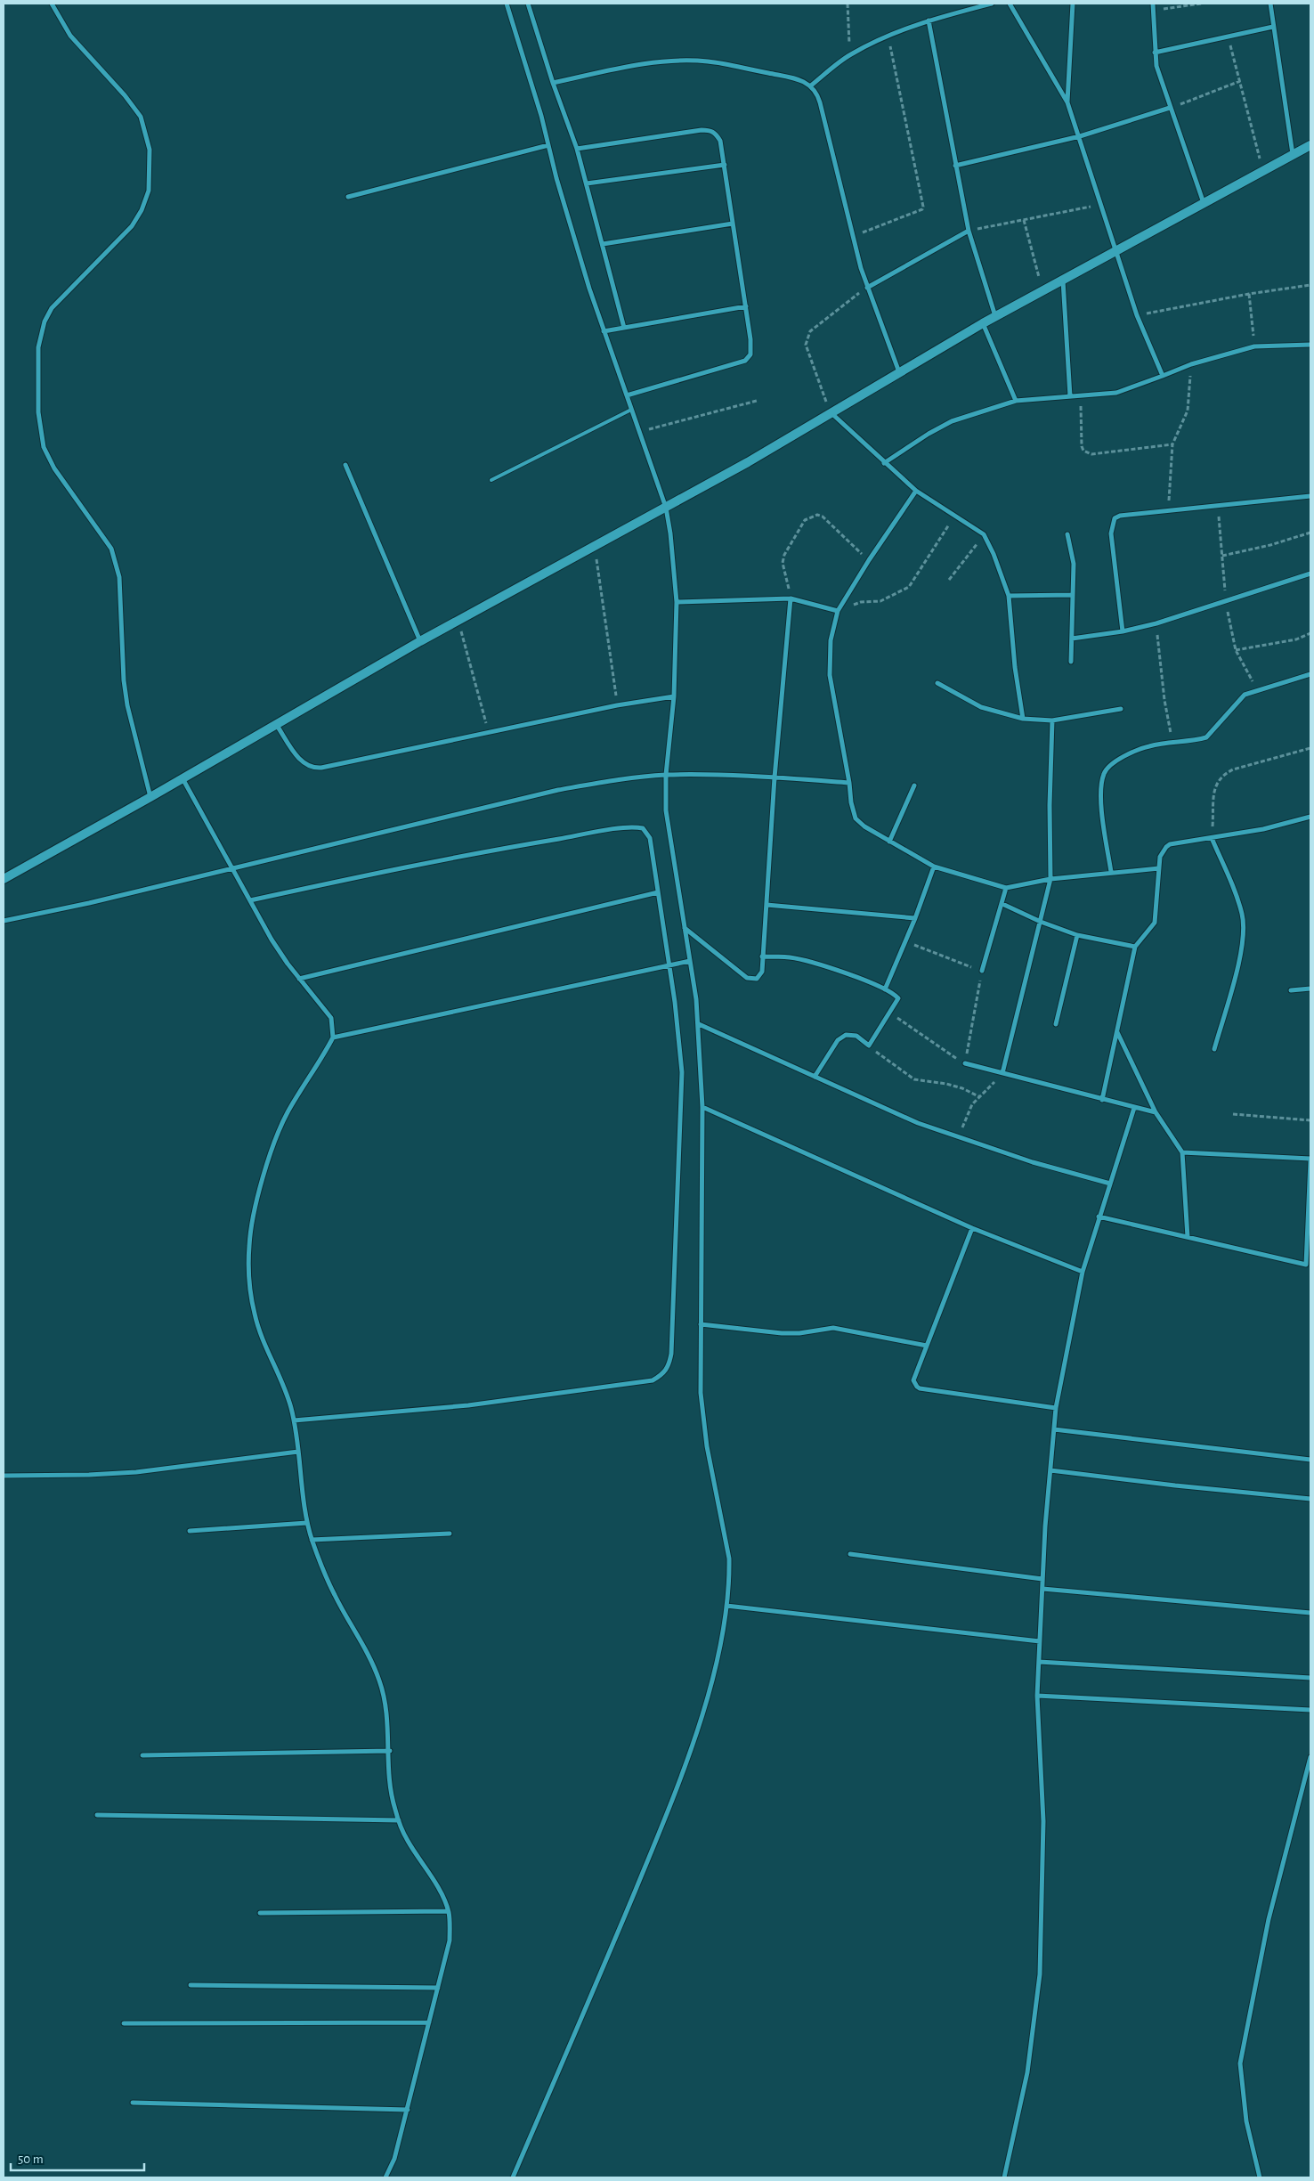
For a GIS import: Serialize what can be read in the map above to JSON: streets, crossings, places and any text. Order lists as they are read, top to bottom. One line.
{"scale_bar":"50 m"}
